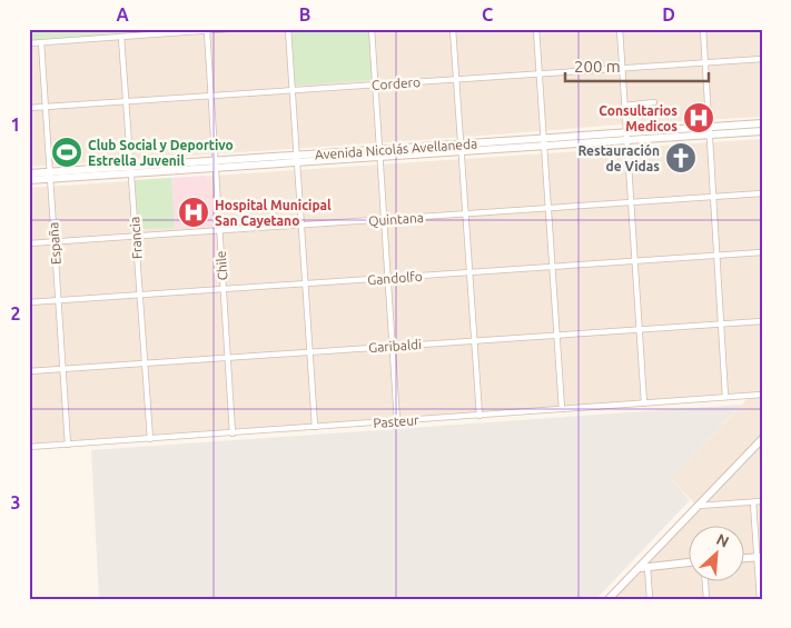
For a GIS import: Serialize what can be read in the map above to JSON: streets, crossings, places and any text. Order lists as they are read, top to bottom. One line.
{"streets":{"main road":["Avenida Nicolás Avellaneda"],"street":["Cordero","Quintana","Francia","España","Chile","Gandolfo","Garibaldi","Pasteur"]},"crossings":[["Cordero","Francia"],["Cordero","España"],["Cordero","Chile"],["Avenida Nicolás Avellaneda","Francia"],["Avenida Nicolás Avellaneda","España"],["Avenida Nicolás Avellaneda","Chile"],["Quintana","Francia"],["Quintana","España"],["Quintana","Chile"],["Francia","Gandolfo"],["Francia","Garibaldi"],["Francia","Pasteur"],["España","Gandolfo"],["España","Garibaldi"],["España","Pasteur"],["Chile","Gandolfo"],["Chile","Garibaldi"],["Chile","Pasteur"]],"places":{"hospital":["Consultarios Medicos","Hospital Municipal San Cayetano"],"sports":["Club Social y Deportivo Estrella Juvenil"],"church":["Restauración de Vidas"]},"scale_bar":"200 m","north":"top right","grid":{"columns":["A","B","C","D"],"rows":["1","2","3"]}}
